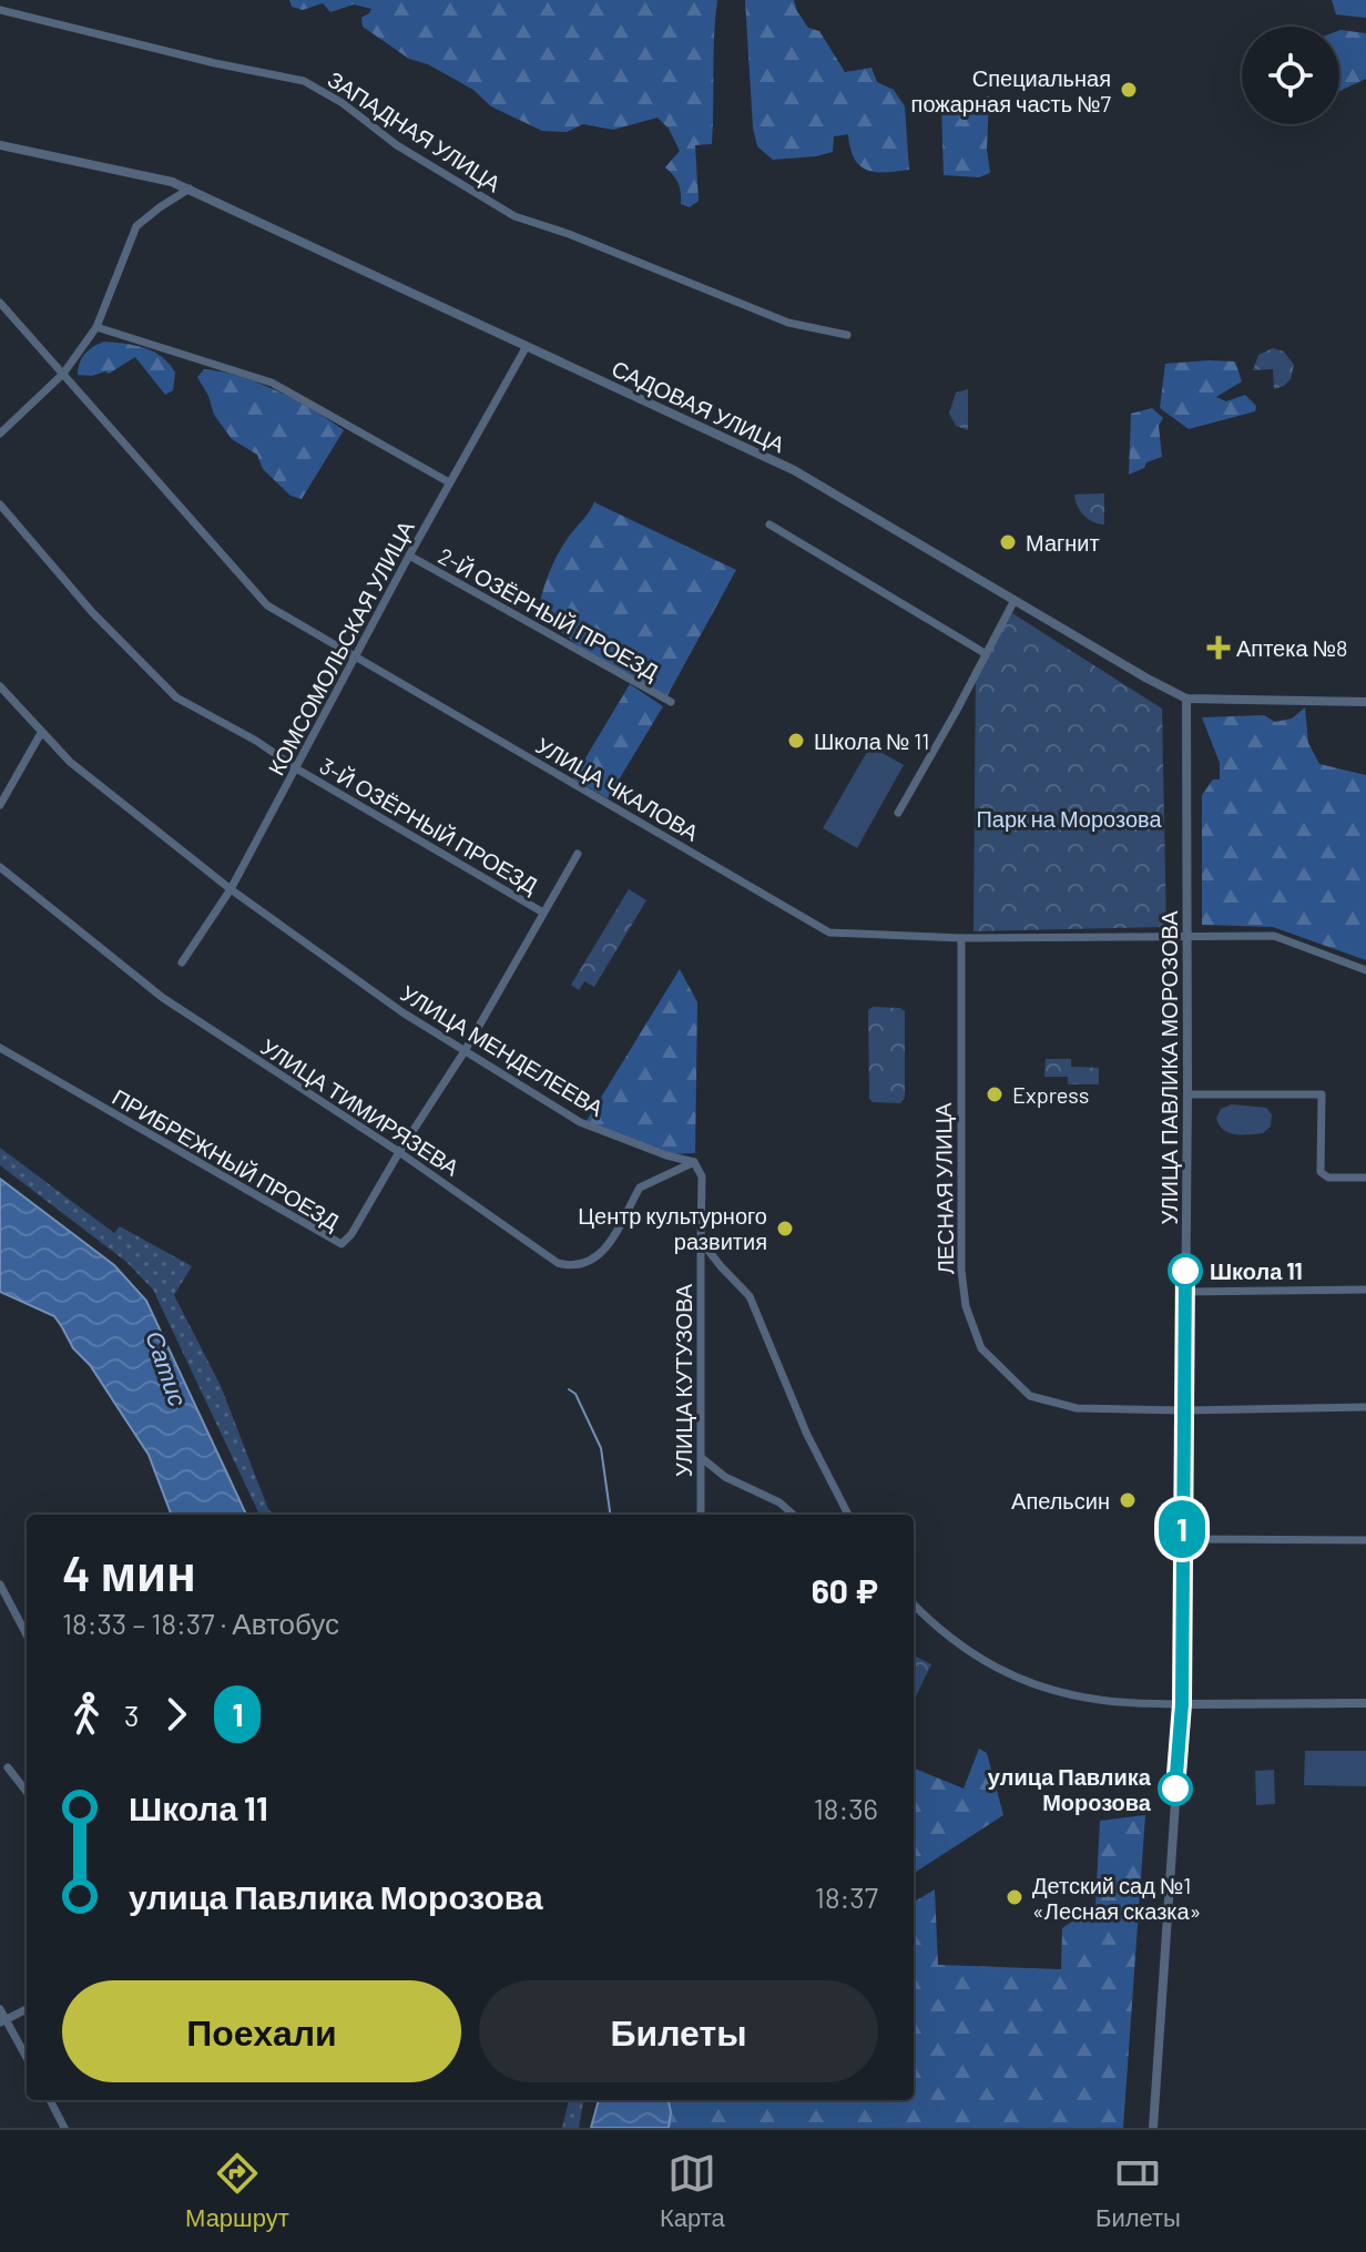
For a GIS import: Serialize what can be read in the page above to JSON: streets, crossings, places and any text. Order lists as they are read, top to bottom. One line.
{"streets":{"street":["ЗАПАДНАЯ УЛИЦА","САДОВАЯ УЛИЦА","2-Й ОЗЁРНЫЙ ПРОЕЗД","КОМСОМОЛЬСКАЯ УЛИЦА","УЛИЦА ЧКАЛОВА","3-Й ОЗЁРНЫЙ ПРОЕЗД","УЛИЦА МЕНДЕЛЕЕВА","УЛИЦА ПАВЛИКА МОРОЗОВА","УЛИЦА ТИМИРЯЗЕВА","ПРИБРЕЖНЫЙ ПРОЕЗД","ЛЕСНАЯ УЛИЦА","УЛИЦА КУТУЗОВА"]},"crossings":[["САДОВАЯ УЛИЦА","КОМСОМОЛЬСКАЯ УЛИЦА"],["САДОВАЯ УЛИЦА","УЛИЦА ПАВЛИКА МОРОЗОВА"],["2-Й ОЗЁРНЫЙ ПРОЕЗД","КОМСОМОЛЬСКАЯ УЛИЦА"],["КОМСОМОЛЬСКАЯ УЛИЦА","УЛИЦА ЧКАЛОВА"],["КОМСОМОЛЬСКАЯ УЛИЦА","3-Й ОЗЁРНЫЙ ПРОЕЗД"],["КОМСОМОЛЬСКАЯ УЛИЦА","УЛИЦА МЕНДЕЛЕЕВА"],["УЛИЦА ЧКАЛОВА","УЛИЦА ПАВЛИКА МОРОЗОВА"],["УЛИЦА ЧКАЛОВА","ЛЕСНАЯ УЛИЦА"],["УЛИЦА МЕНДЕЛЕЕВА","УЛИЦА ТИМИРЯЗЕВА"],["УЛИЦА ПАВЛИКА МОРОЗОВА","ЛЕСНАЯ УЛИЦА"],["УЛИЦА ТИМИРЯЗЕВА","ПРИБРЕЖНЫЙ ПРОЕЗД"]],"water":["Сатис"],"parks":["Парк на Морозова"],"places":{"other":["Специальная пожарная часть №7","Магнит","Школа № 11","Express","Центр культурного развития","Школа 11","Апельсин","улица Павлика Морозова","Детский сад №1 «Лесная сказка»"],"health":["Аптека №8"]},"lines":["bus line 1"],"page":{"on_map":"1","heading":["4 мин","18:33 – 18:37 · Автобус","60 ₽"],"legs":["3","1"],"list":[{"name":"Школа 11","value":"18:36"},{"name":"улица Павлика Морозова","value":"18:37"}],"buttons":["Поехали","Билеты"],"tabs":["Маршрут","Карта","Билеты"]}}
